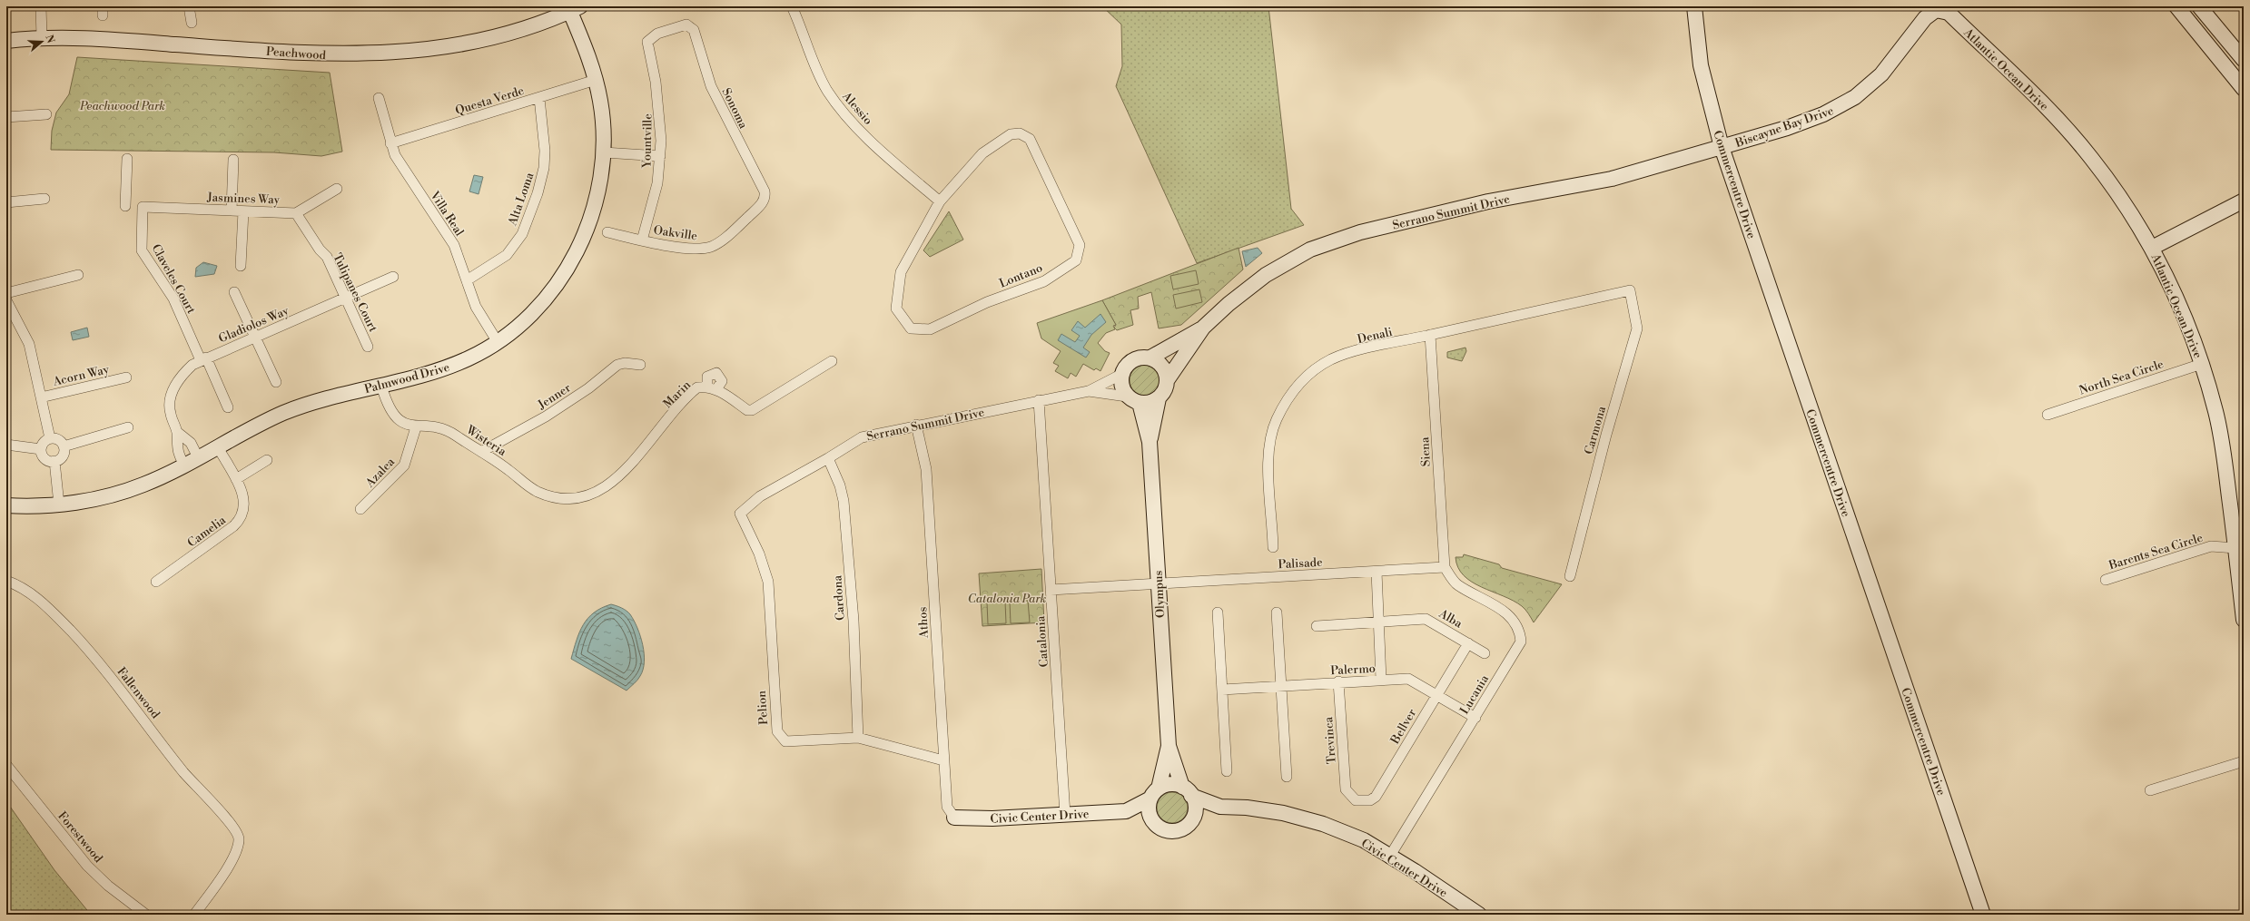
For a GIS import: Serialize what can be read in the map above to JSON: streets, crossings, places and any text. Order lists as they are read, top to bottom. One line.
{"streets":{"street":["Peachwood","Atlantic Ocean Drive","Questa Verde","Sonoma","Alessio","Biscayne Bay Drive","Yountville","Commercentre Drive","Jasmines Way","Alta Loma","Serrano Summit Drive","Villa Real","Oakville","Lontano","Claveles Court","Tulipanes Court","Gladiolos Way","Denali","Acorn Way","North Sea Circle","Palmwood Drive","Marin","Jenner","Carmona","Wisteria","Siena","Azalea","Camelia","Barents Sea Circle","Palisade","Olympus","Cardona","Alba","Athos","Catalonia","Palermo","Fallenwood","Lucania","Pelion","Bellver","Trevinca","Civic Center Drive","Forestwood"]},"crossings":[["Peachwood","Palmwood Drive"],["Atlantic Ocean Drive","Biscayne Bay Drive"],["Atlantic Ocean Drive","North Sea Circle"],["Atlantic Ocean Drive","Barents Sea Circle"],["Questa Verde","Alta Loma"],["Questa Verde","Villa Real"],["Questa Verde","Palmwood Drive"],["Sonoma","Yountville"],["Sonoma","Oakville"],["Alessio","Lontano"],["Biscayne Bay Drive","Commercentre Drive"],["Biscayne Bay Drive","Serrano Summit Drive"],["Yountville","Oakville"],["Commercentre Drive","Serrano Summit Drive"],["Jasmines Way","Claveles Court"],["Jasmines Way","Tulipanes Court"],["Alta Loma","Villa Real"],["Serrano Summit Drive","Olympus"],["Serrano Summit Drive","Cardona"],["Serrano Summit Drive","Athos"],["Serrano Summit Drive","Catalonia"],["Serrano Summit Drive","Pelion"],["Villa Real","Palmwood Drive"],["Claveles Court","Gladiolos Way"],["Tulipanes Court","Gladiolos Way"],["Gladiolos Way","Palmwood Drive"],["Denali","Carmona"],["Denali","Siena"],["Palmwood Drive","Wisteria"],["Palmwood Drive","Camelia"],["Marin","Wisteria"],["Jenner","Wisteria"],["Wisteria","Azalea"],["Siena","Palisade"],["Siena","Lucania"],["Palisade","Olympus"],["Palisade","Catalonia"],["Palisade","Lucania"],["Olympus","Civic Center Drive"],["Cardona","Pelion"],["Alba","Bellver"],["Athos","Pelion"],["Athos","Civic Center Drive"],["Catalonia","Civic Center Drive"],["Palermo","Lucania"],["Palermo","Bellver"],["Palermo","Trevinca"],["Lucania","Civic Center Drive"],["Bellver","Trevinca"]],"parks":["Peachwood Park","Catalonia Park"],"north":"right"}
